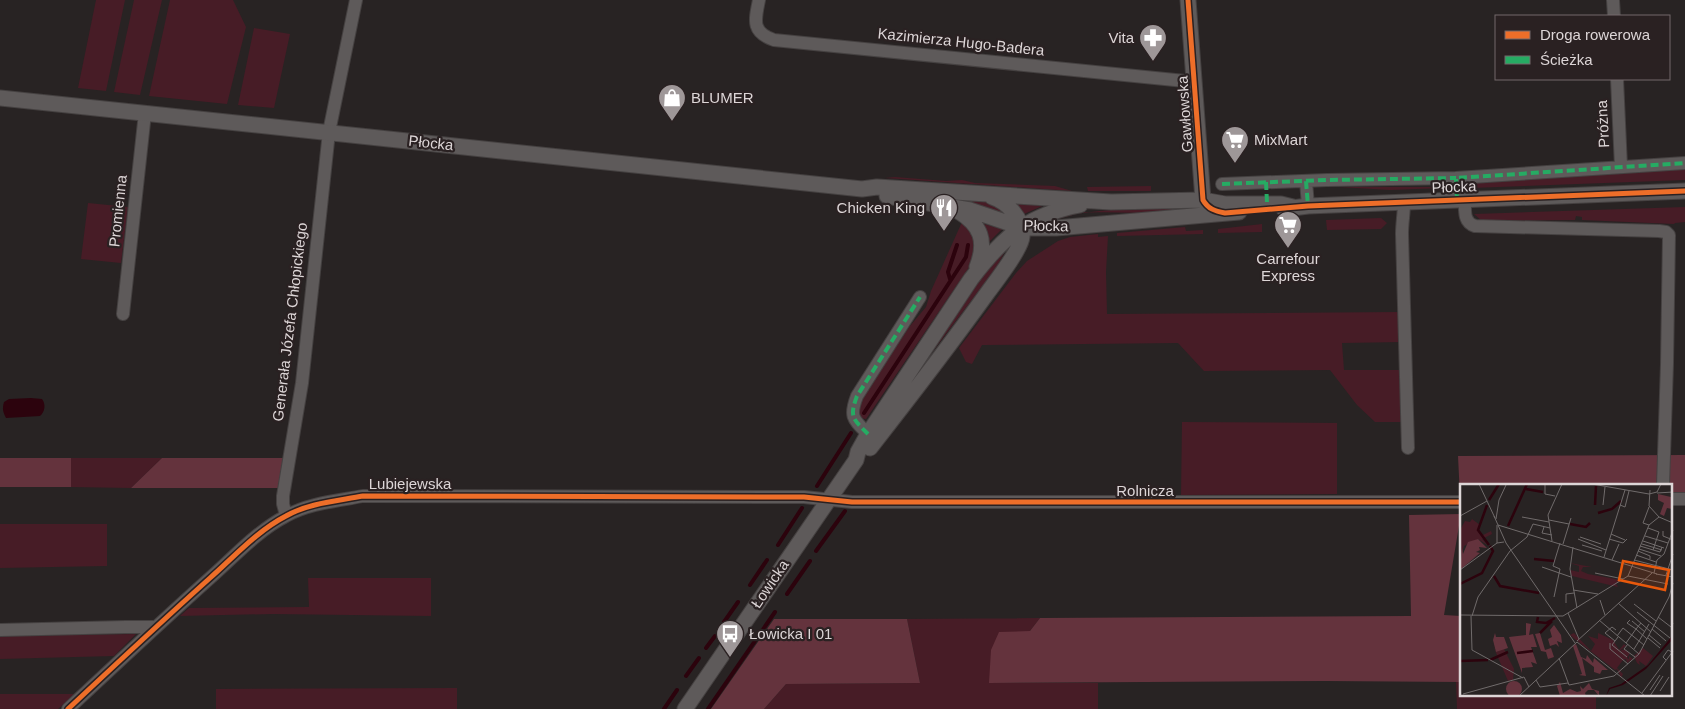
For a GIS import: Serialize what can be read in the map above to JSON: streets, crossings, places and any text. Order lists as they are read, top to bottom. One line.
{"streets":{"street":["Kazimierza Hugo-Badera","Gawłowska","Próżna","Płocka","Promienna","Generała Józefa Chłopickiego","Lubiejewska","Rolnicza","Łowicka"]},"crossings":[["Kazimierza Hugo-Badera","Gawłowska"],["Gawłowska","Płocka"],["Płocka","Promienna"],["Płocka","Generała Józefa Chłopickiego"],["Płocka","Łowicka"],["Generała Józefa Chłopickiego","Lubiejewska"],["Lubiejewska","Rolnicza"],["Lubiejewska","Łowicka"],["Rolnicza","Łowicka"]],"places":{"pharmacy":["Vita"],"shop":["BLUMER"],"supermarket":["MixMart","Carrefour Express"],"restaurant":["Chicken King"],"bus stop":["Łowicka I 01"]},"legend":["Droga rowerowa","Ścieżka"]}
